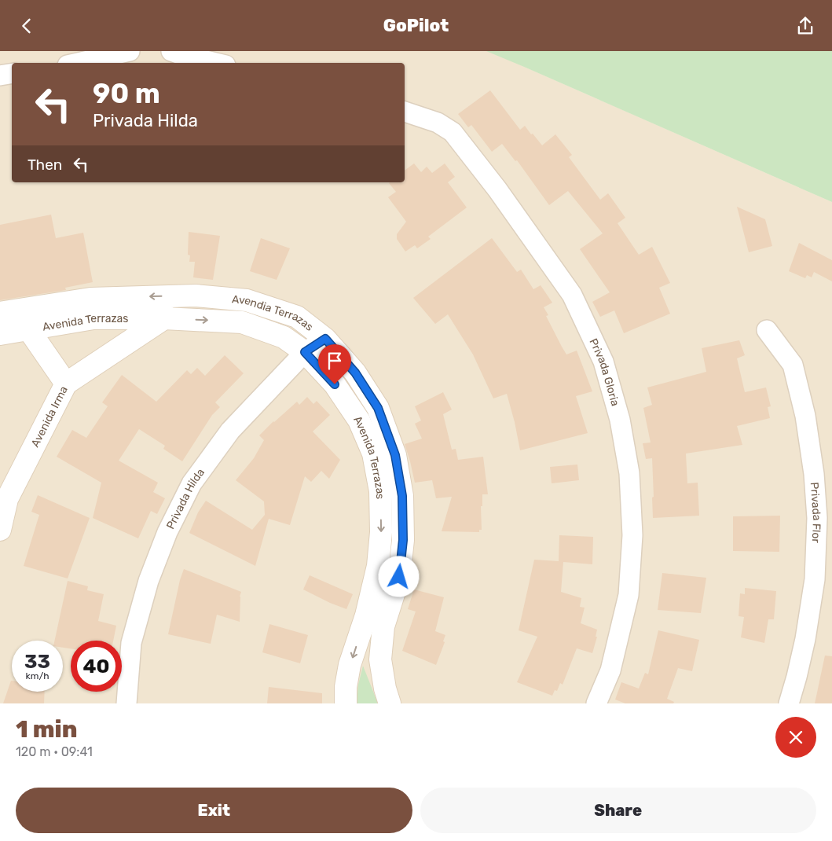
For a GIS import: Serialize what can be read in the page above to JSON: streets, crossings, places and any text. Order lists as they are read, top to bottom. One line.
{"streets":{"street":["Avendia Terrazas","Avenida Terrazas","Privada Gloria","Avenida Irma","Privada Hilda","Privada Flor"]},"crossings":[["Avendia Terrazas","Avenida Irma"],["Avendia Terrazas","Privada Hilda"],["Avenida Terrazas","Avenida Irma"],["Avenida Terrazas","Privada Hilda"]],"one_way":["Avenida Terrazas"],"page":{"header":"GoPilot","turn":["90 m","Privada Hilda"],"then":"Then","speed":"33 km/h","limit":"40","heading":["1 min","120 m · 09:41"],"buttons":["Exit","Share"]}}
